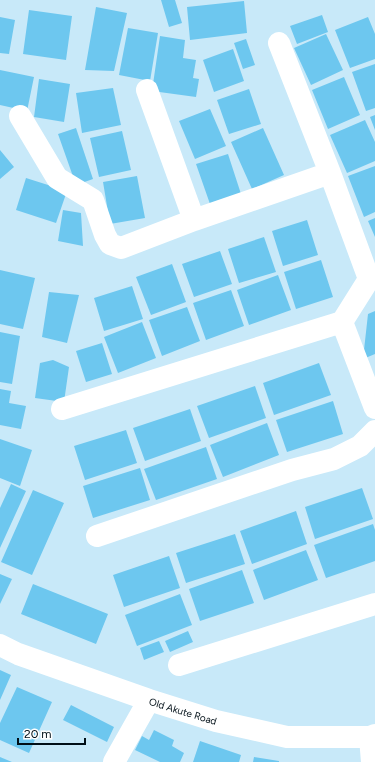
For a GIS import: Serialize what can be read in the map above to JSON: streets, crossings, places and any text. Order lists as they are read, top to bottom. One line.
{"streets":{"street":["Old Akute Road"]},"scale_bar":"20 m"}
